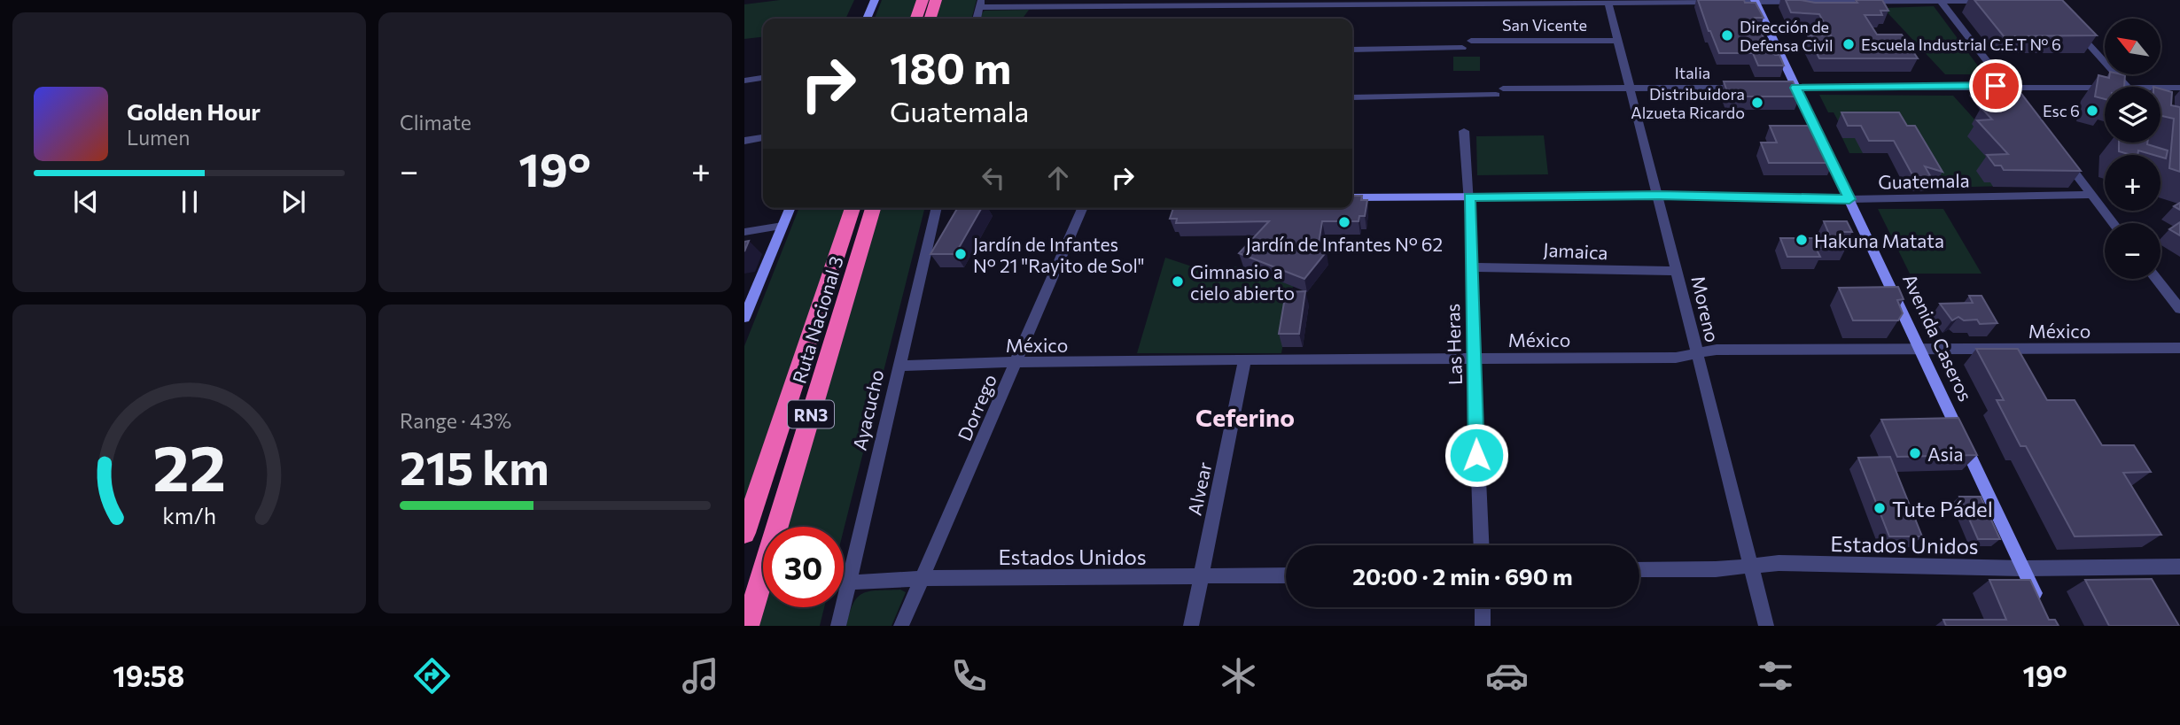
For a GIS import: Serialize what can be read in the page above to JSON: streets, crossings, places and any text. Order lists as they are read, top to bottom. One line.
{"streets":{"highway":["Ruta Nacional 3","RN3"],"main road":["Guatemala","Avenida Caseros"],"street":["San Vicente","Italia","Jamaica","Moreno","México","Las Heras","Dorrego","Ayacucho","Alvear","Estados Unidos"]},"crossings":[["San Vicente","Moreno"],["Italia","Moreno"],["Guatemala","Moreno"],["Guatemala","Avenida Caseros"],["Guatemala","Las Heras"],["Jamaica","Moreno"],["Jamaica","Las Heras"],["Moreno","México"],["Moreno","Estados Unidos"],["México","Avenida Caseros"],["México","Las Heras"],["México","Dorrego"],["México","Ayacucho"],["México","Alvear"],["Avenida Caseros","Estados Unidos"],["Dorrego","Estados Unidos"],["Ayacucho","Estados Unidos"],["Alvear","Estados Unidos"]],"districts":["Ceferino"],"places":["Dirección de Defensa Civil","Escuela Industrial C.E.T Nº 6","Distribuidora Alzueta Ricardo","Esc 6","Jardín de Infantes N° 62","Hakuna Matata","Jardín de Infantes N° 21 \"Rayito de Sol\"","Gimnasio a cielo abierto","Asia","Tute Pádel"],"north":"top left","page":{"tile":["Climate",["Range · 43%","215 km"]],"map_buttons":["+","−"],"turn":["180 m","Guatemala"],"song":["Golden Hour","Lumen"],"heat":["−","19°","+"],"limit":"30","trip":"20:00 · 2 min · 690 m","tabs":["19:58","19°"],"gauge":["22","km/h"]}}
